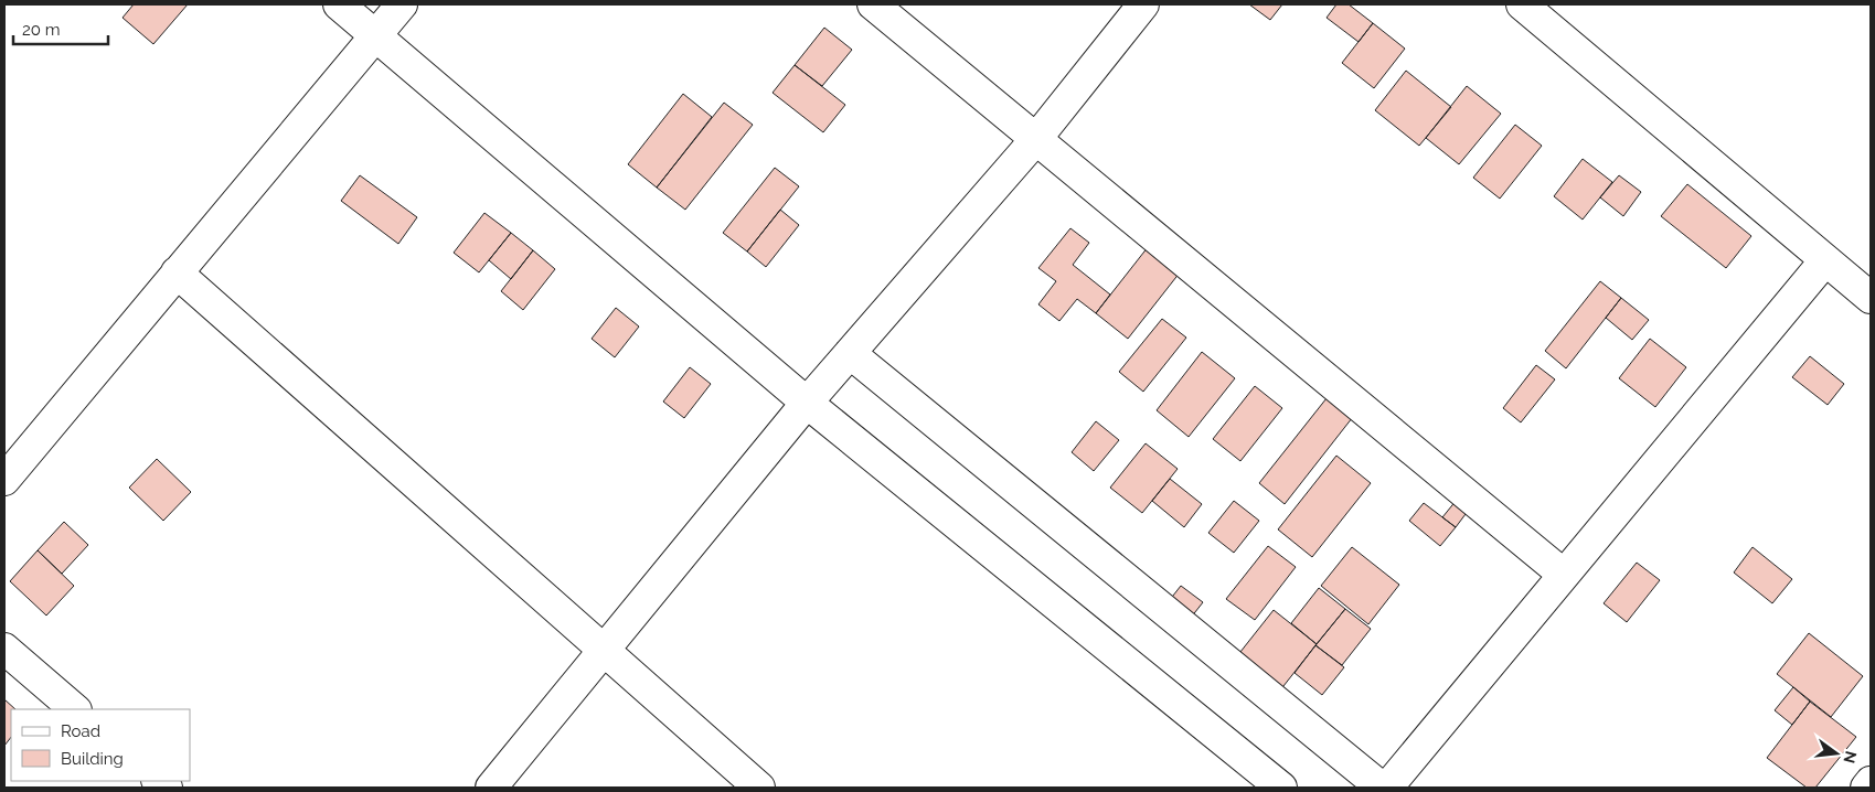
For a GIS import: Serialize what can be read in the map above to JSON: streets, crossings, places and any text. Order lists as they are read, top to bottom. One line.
{"legend":["Road","Building"],"scale_bar":"20 m","north":"right"}
